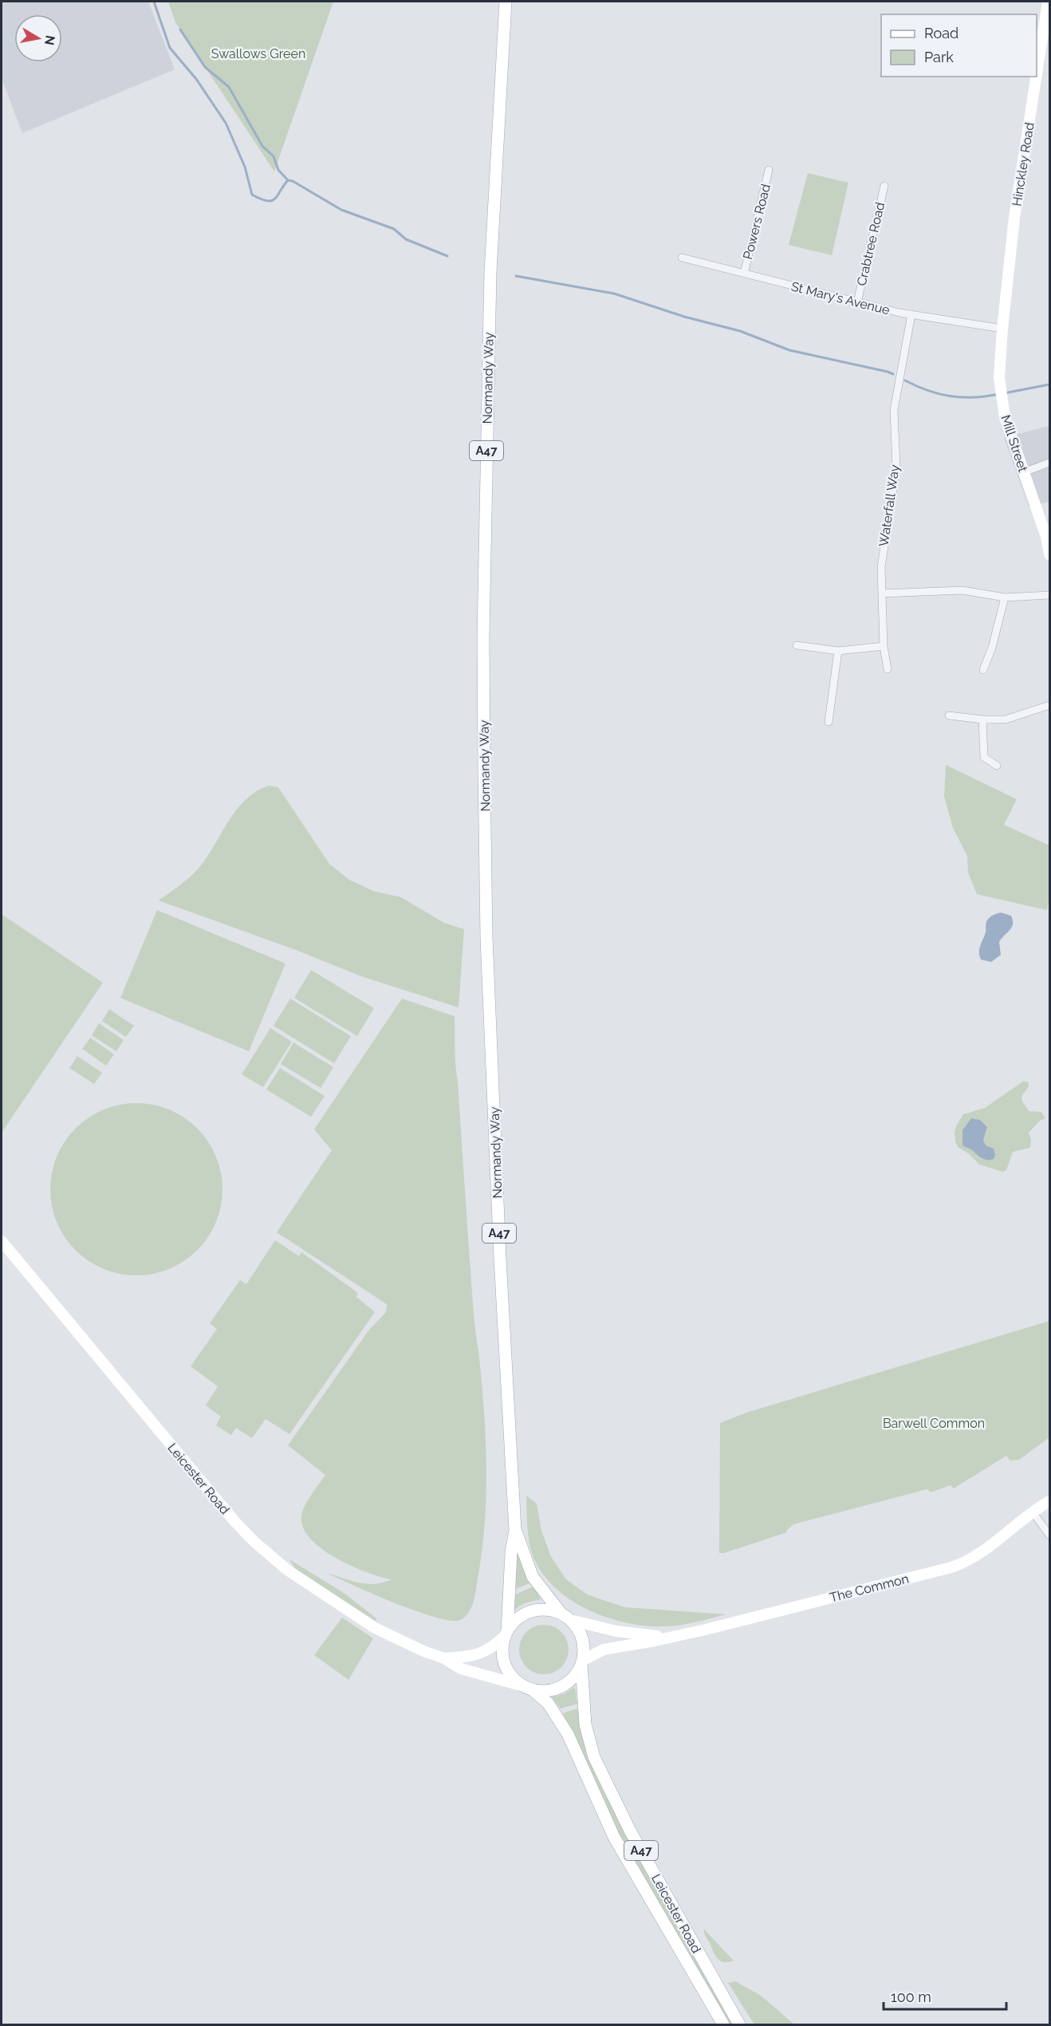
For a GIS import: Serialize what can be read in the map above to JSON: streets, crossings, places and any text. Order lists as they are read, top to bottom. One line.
{"streets":{"main road":["Normandy Way","A47","Leicester Road"],"street":["Hinckley Road","Powers Road","Crabtree Road","St Mary's Avenue","Mill Street","Waterfall Way","The Common"]},"crossings":[["Hinckley Road","St Mary's Avenue"],["Hinckley Road","Mill Street"],["Powers Road","St Mary's Avenue"],["Crabtree Road","St Mary's Avenue"],["St Mary's Avenue","Mill Street"],["St Mary's Avenue","Waterfall Way"],["Normandy Way","Leicester Road"],["Normandy Way","The Common"],["Leicester Road","The Common"]],"parks":["Swallows Green","Barwell Common"],"legend":["Road","Park"],"scale_bar":"100 m","north":"right"}
